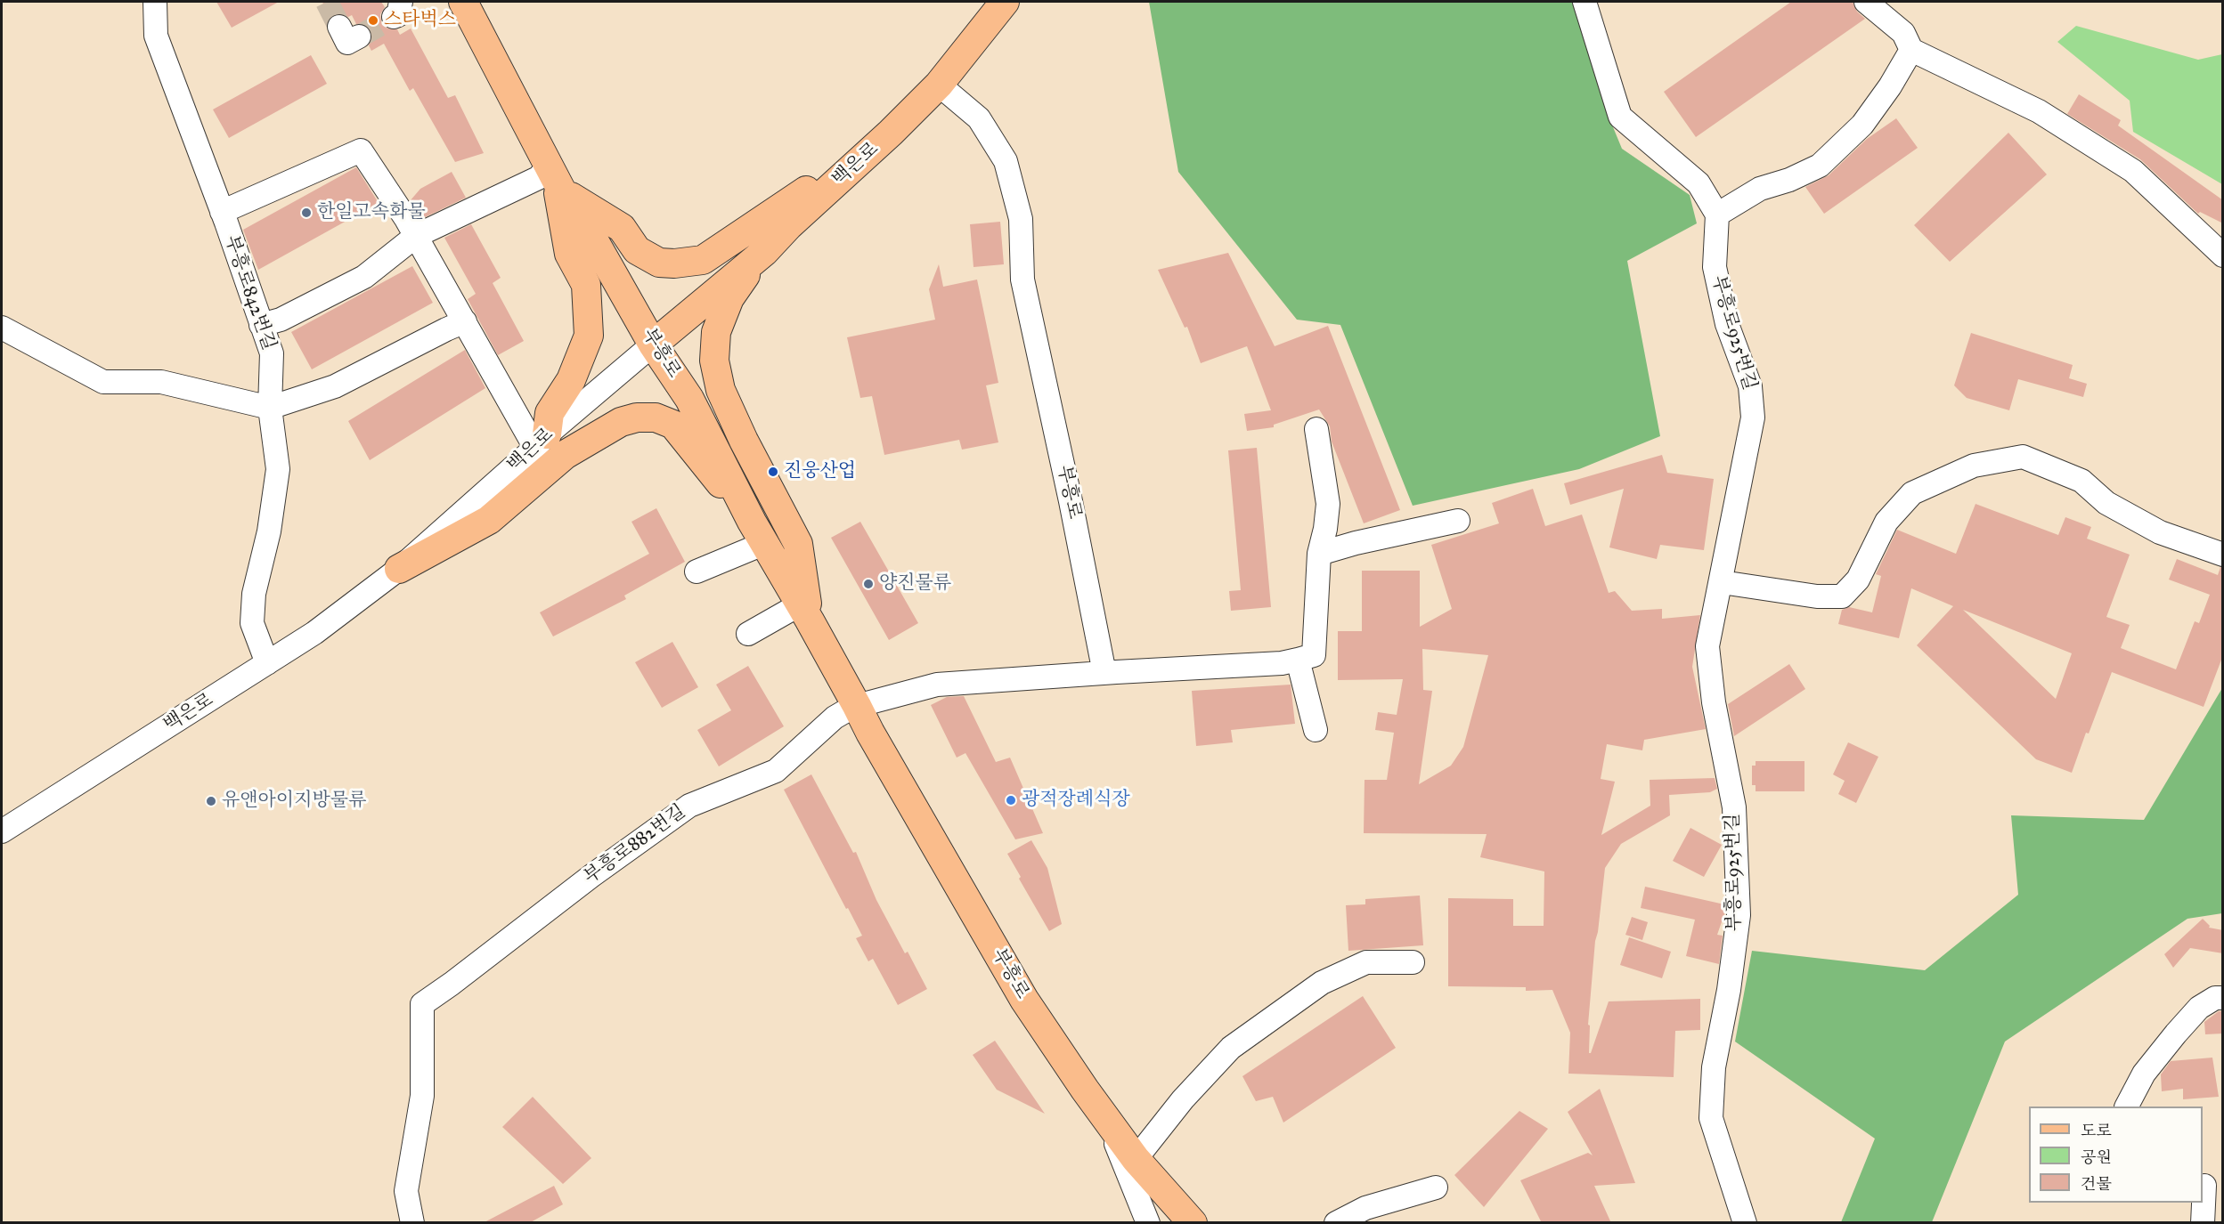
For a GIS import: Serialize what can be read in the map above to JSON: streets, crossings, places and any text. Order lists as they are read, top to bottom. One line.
{"streets":{"main road":["백은로","부흥로"],"street":["부흥로842번길","부흥로925번길","부흥로882번길"]},"crossings":[["백은로","부흥로842번길"],["백은로","부흥로"],["부흥로","부흥로882번길"]],"places":["스타벅스","한일고속화물","진웅산업","양진물류","광적장례식장","유앤아이지방물류"],"legend":["도로","공원","건물"]}
